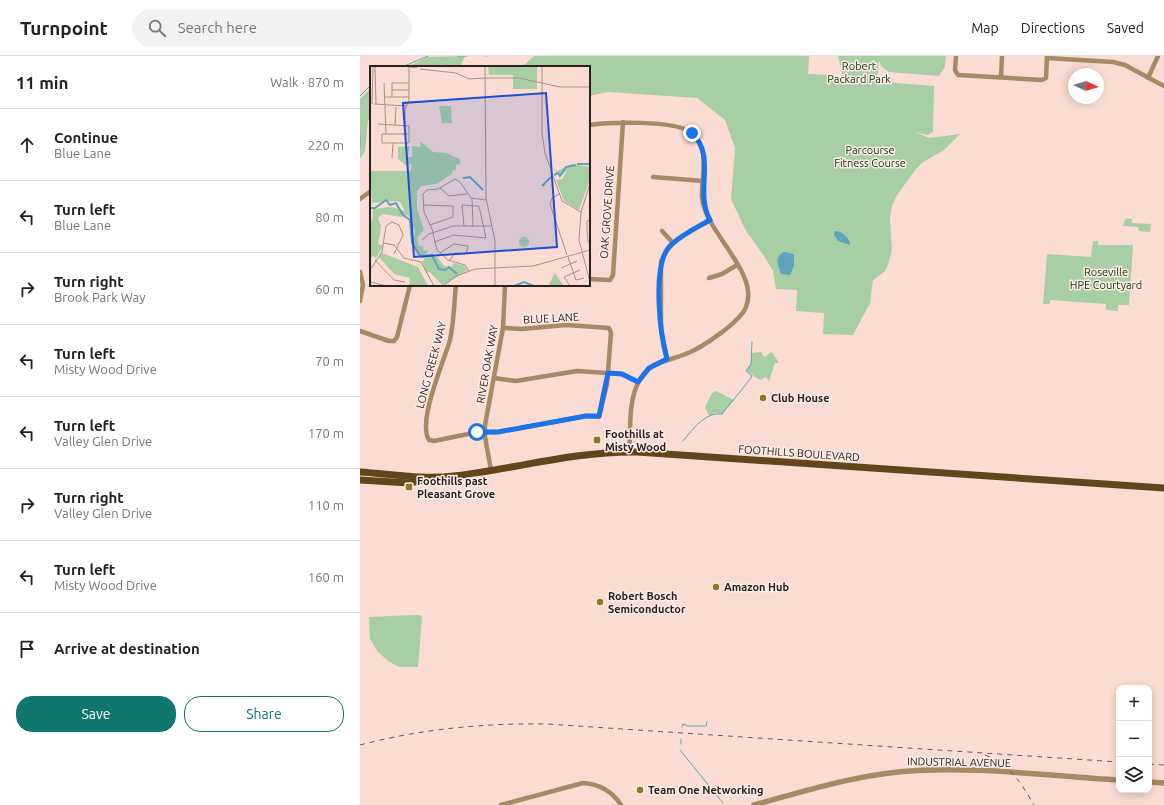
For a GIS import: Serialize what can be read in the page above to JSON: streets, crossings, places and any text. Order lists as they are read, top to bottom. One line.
{"streets":{"main road":["FOOTHILLS BOULEVARD"],"street":["OAK GROVE DRIVE","BLUE LANE","RIVER OAK WAY","LONG CREEK WAY","INDUSTRIAL AVENUE"]},"crossings":[["BLUE LANE","RIVER OAK WAY"],["BLUE LANE","LONG CREEK WAY"],["RIVER OAK WAY","LONG CREEK WAY"],["RIVER OAK WAY","FOOTHILLS BOULEVARD"]],"parks":["Robert Packard Park","Parcourse Fitness Course","Roseville HPE Courtyard"],"places":{"other":["Club House","Amazon Hub","Robert Bosch Semiconductor","Team One Networking"],"transit":["Foothills at Misty Wood","Foothills past Pleasant Grove"]},"north":"right","page":{"header":"Turnpoint","search":"Search here","nav":["Map","Directions","Saved"],"heading":["11 min","Walk · 870 m"],"list":[["Continue","Blue Lane","220 m"],["Turn left","Blue Lane","80 m"],["Turn right","Brook Park Way","60 m"],["Turn left","Misty Wood Drive","70 m"],["Turn left","Valley Glen Drive","170 m"],["Turn right","Valley Glen Drive","110 m"],["Turn left","Misty Wood Drive","160 m"],"Arrive at destination"],"buttons":["Save","Share"],"map_buttons":["+","−"]}}
